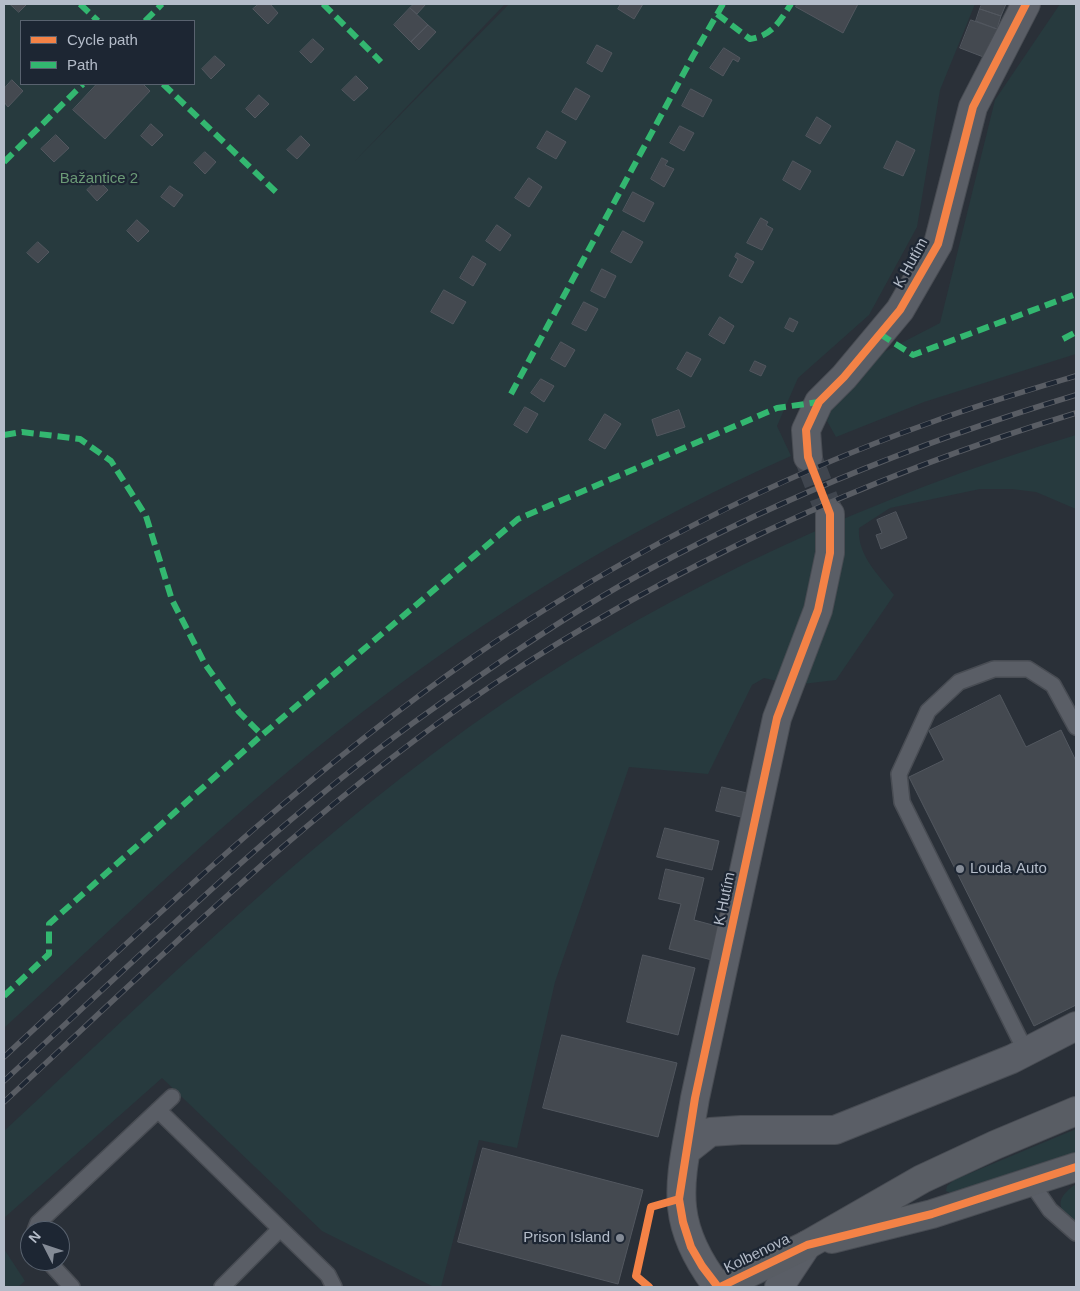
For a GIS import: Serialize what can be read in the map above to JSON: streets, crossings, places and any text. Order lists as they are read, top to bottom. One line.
{"streets":{"main road":["Kolbenova"],"street":["K Hutím"]},"crossings":[["K Hutím","Kolbenova"]],"parks":["Bažantice 2"],"places":["Louda Auto","Prison Island"],"legend":["Cycle path","Path"],"north":"top left"}
